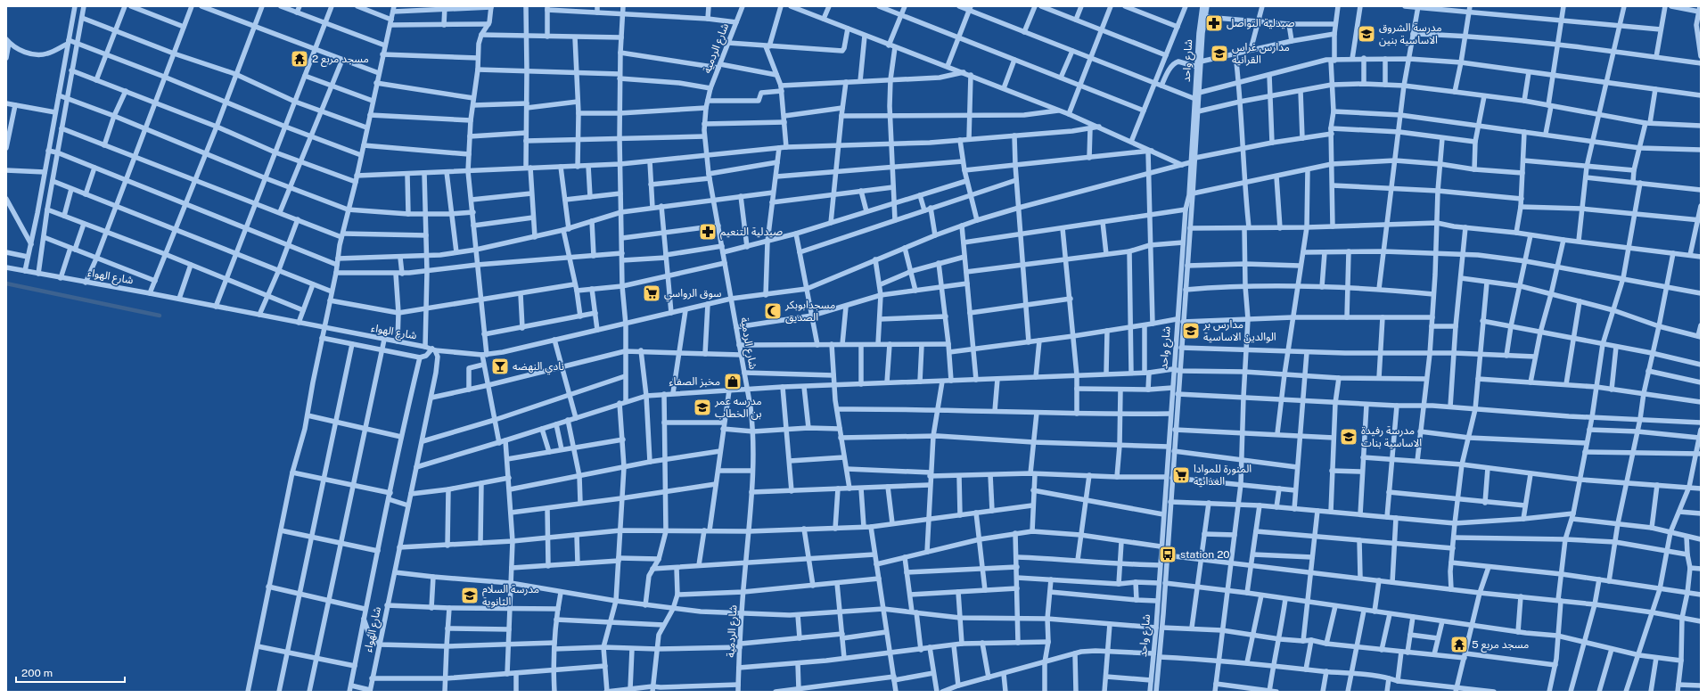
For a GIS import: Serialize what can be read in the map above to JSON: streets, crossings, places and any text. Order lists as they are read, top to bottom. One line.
{"streets":{"street":["شارع الردمية","شارع واحد","شارع الهواء"]},"places":{"pharmacy":["صيدلية التواصل","صيدلية التنعيم"],"school or university":["مدرسة الشروق الاساسية بنين","مدارس غراس القرانية","مدارس بر الوالدين الاساسية","مدرسه عمر بن الخطاب","مدرسة رفيدة الاساسية بنات","مدرسة السلام الثانوية"],"temple":["مسجد مربع 2","مسجد مربع 5"],"supermarket":["سوق الرواسي","المنورة للموادا الغذائية"],"mosque":["مسجدابوبكر الصديق"],"bar":["نادي النهضه"],"shop":["مخبز الصفاء"],"bus stop":["station 20"]},"scale_bar":"200 m"}
